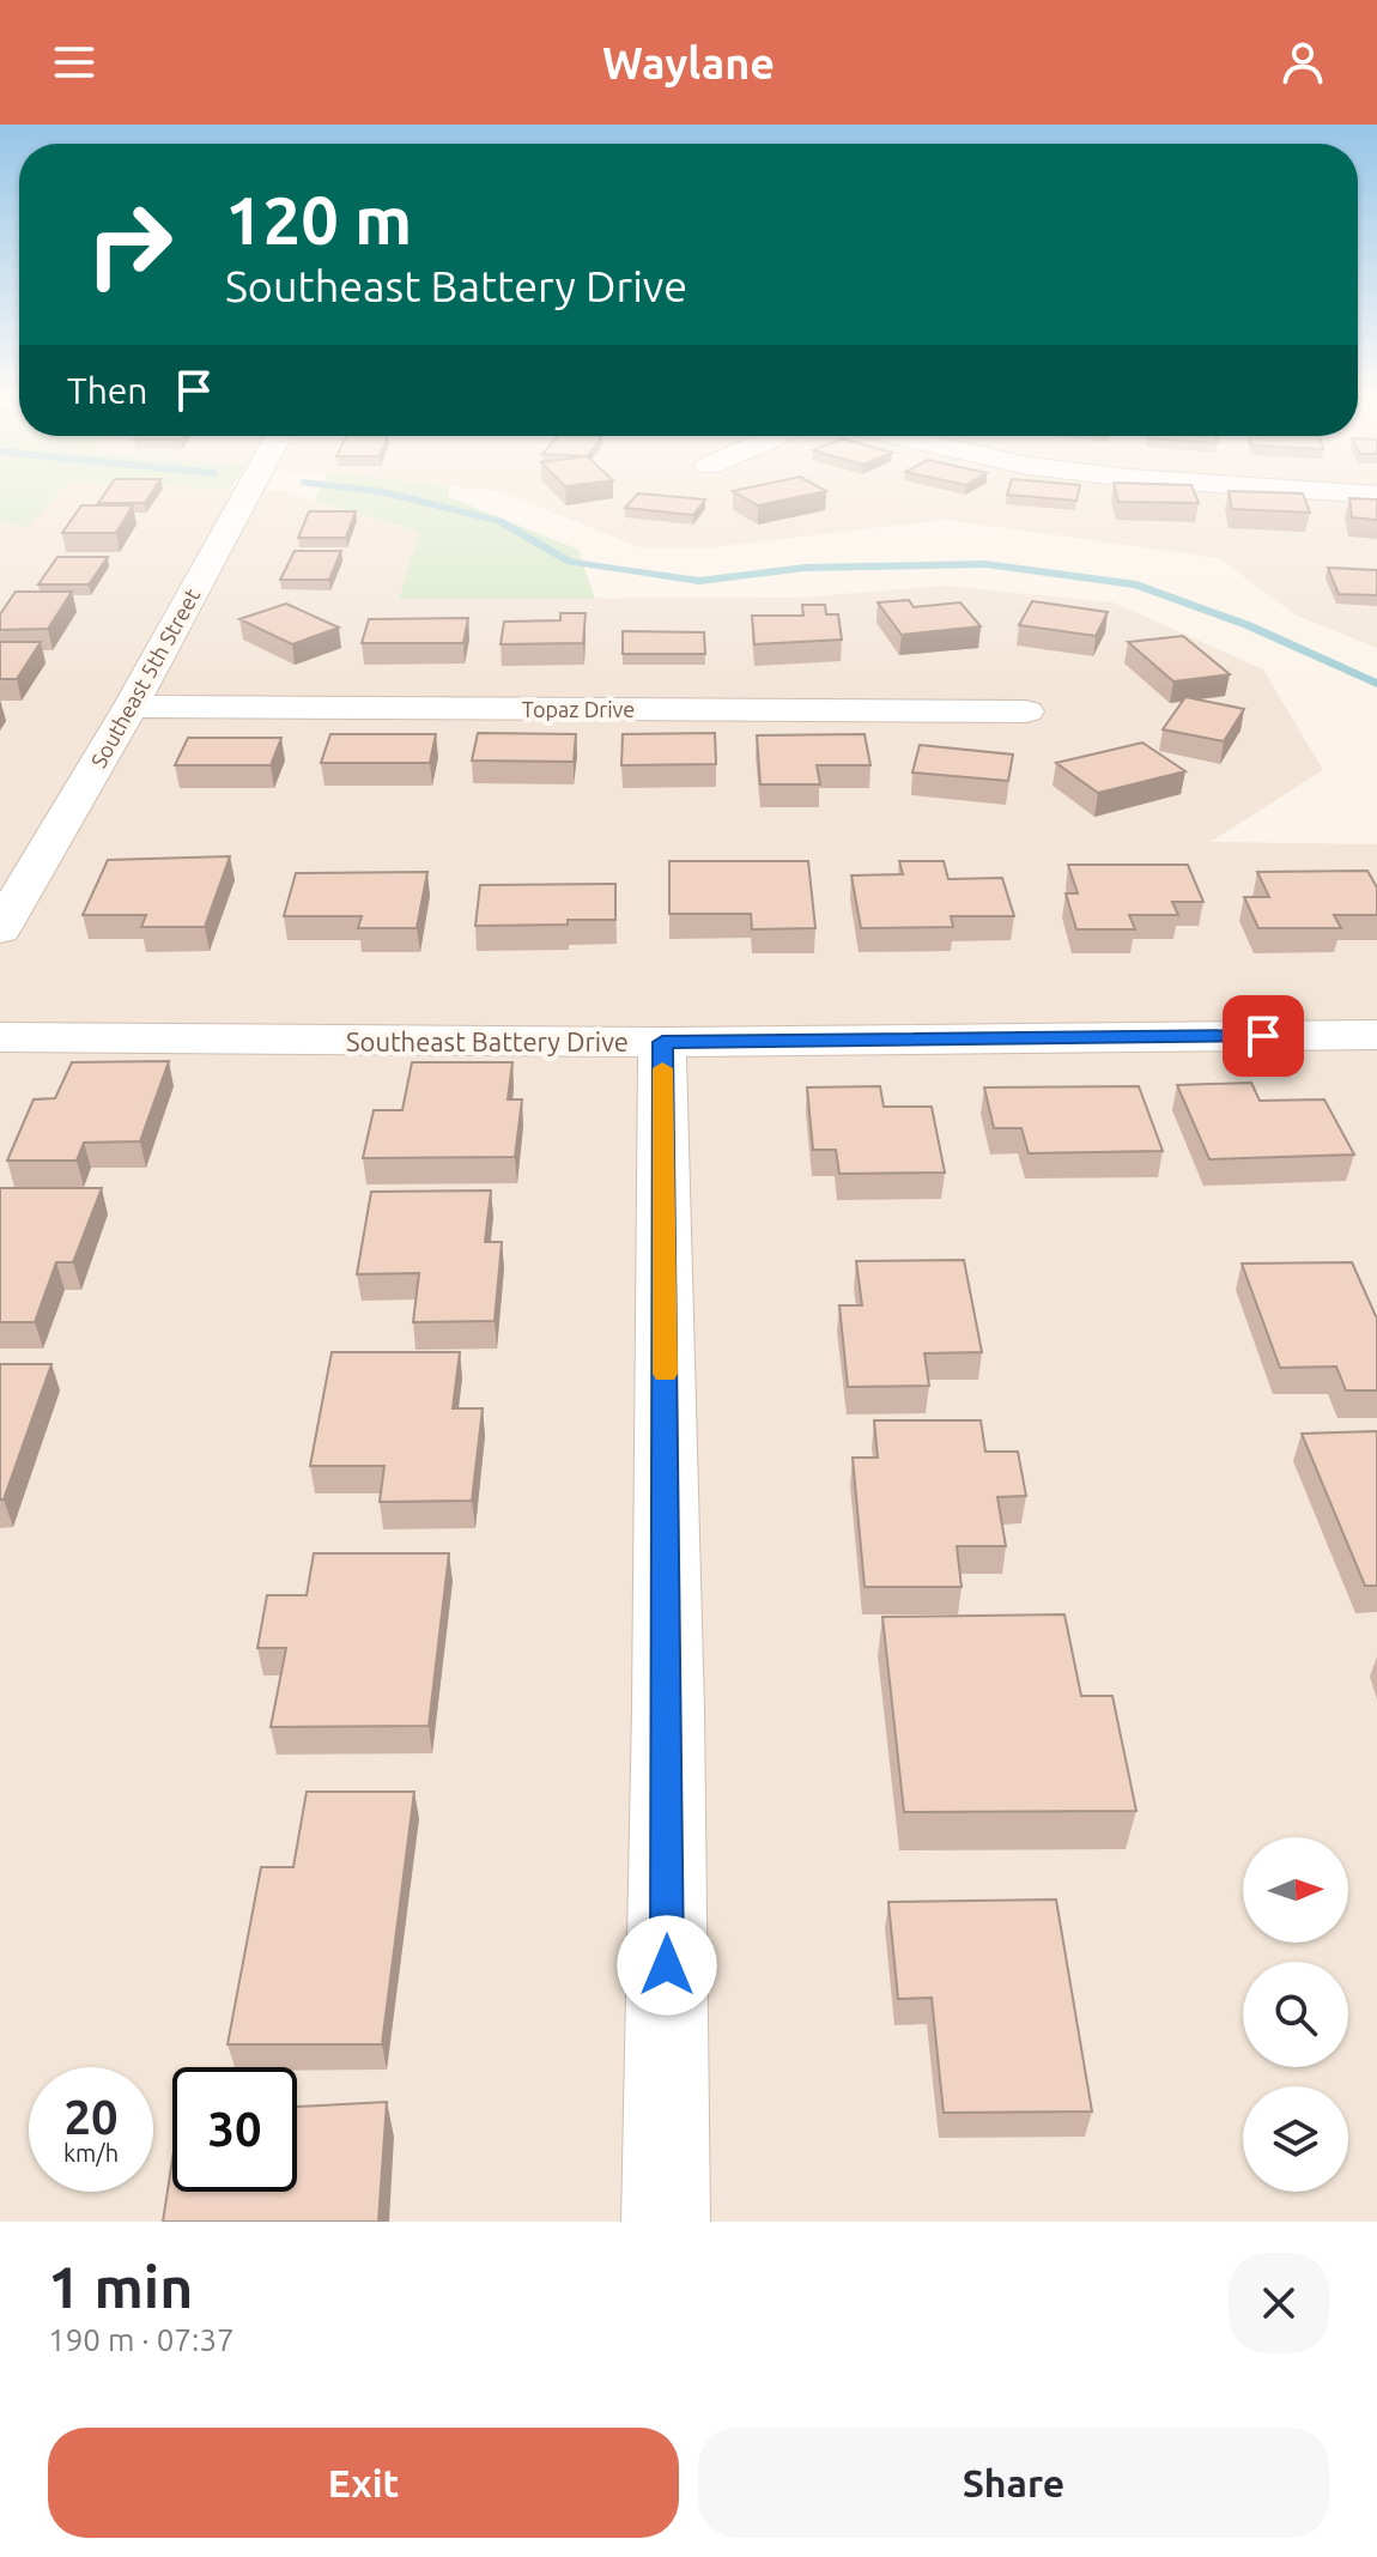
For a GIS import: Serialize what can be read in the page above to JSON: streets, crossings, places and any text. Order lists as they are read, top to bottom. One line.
{"streets":{"street":["Southeast 5th Street","Topaz Drive","Southeast Battery Drive"]},"crossings":[["Southeast 5th Street","Topaz Drive"]],"north":"right","page":{"header":"Waylane","turn":["120 m","Southeast Battery Drive"],"then":"Then","speed":"20 km/h","limit":"30","heading":["1 min","190 m · 07:37"],"buttons":["Exit","Share"]}}
